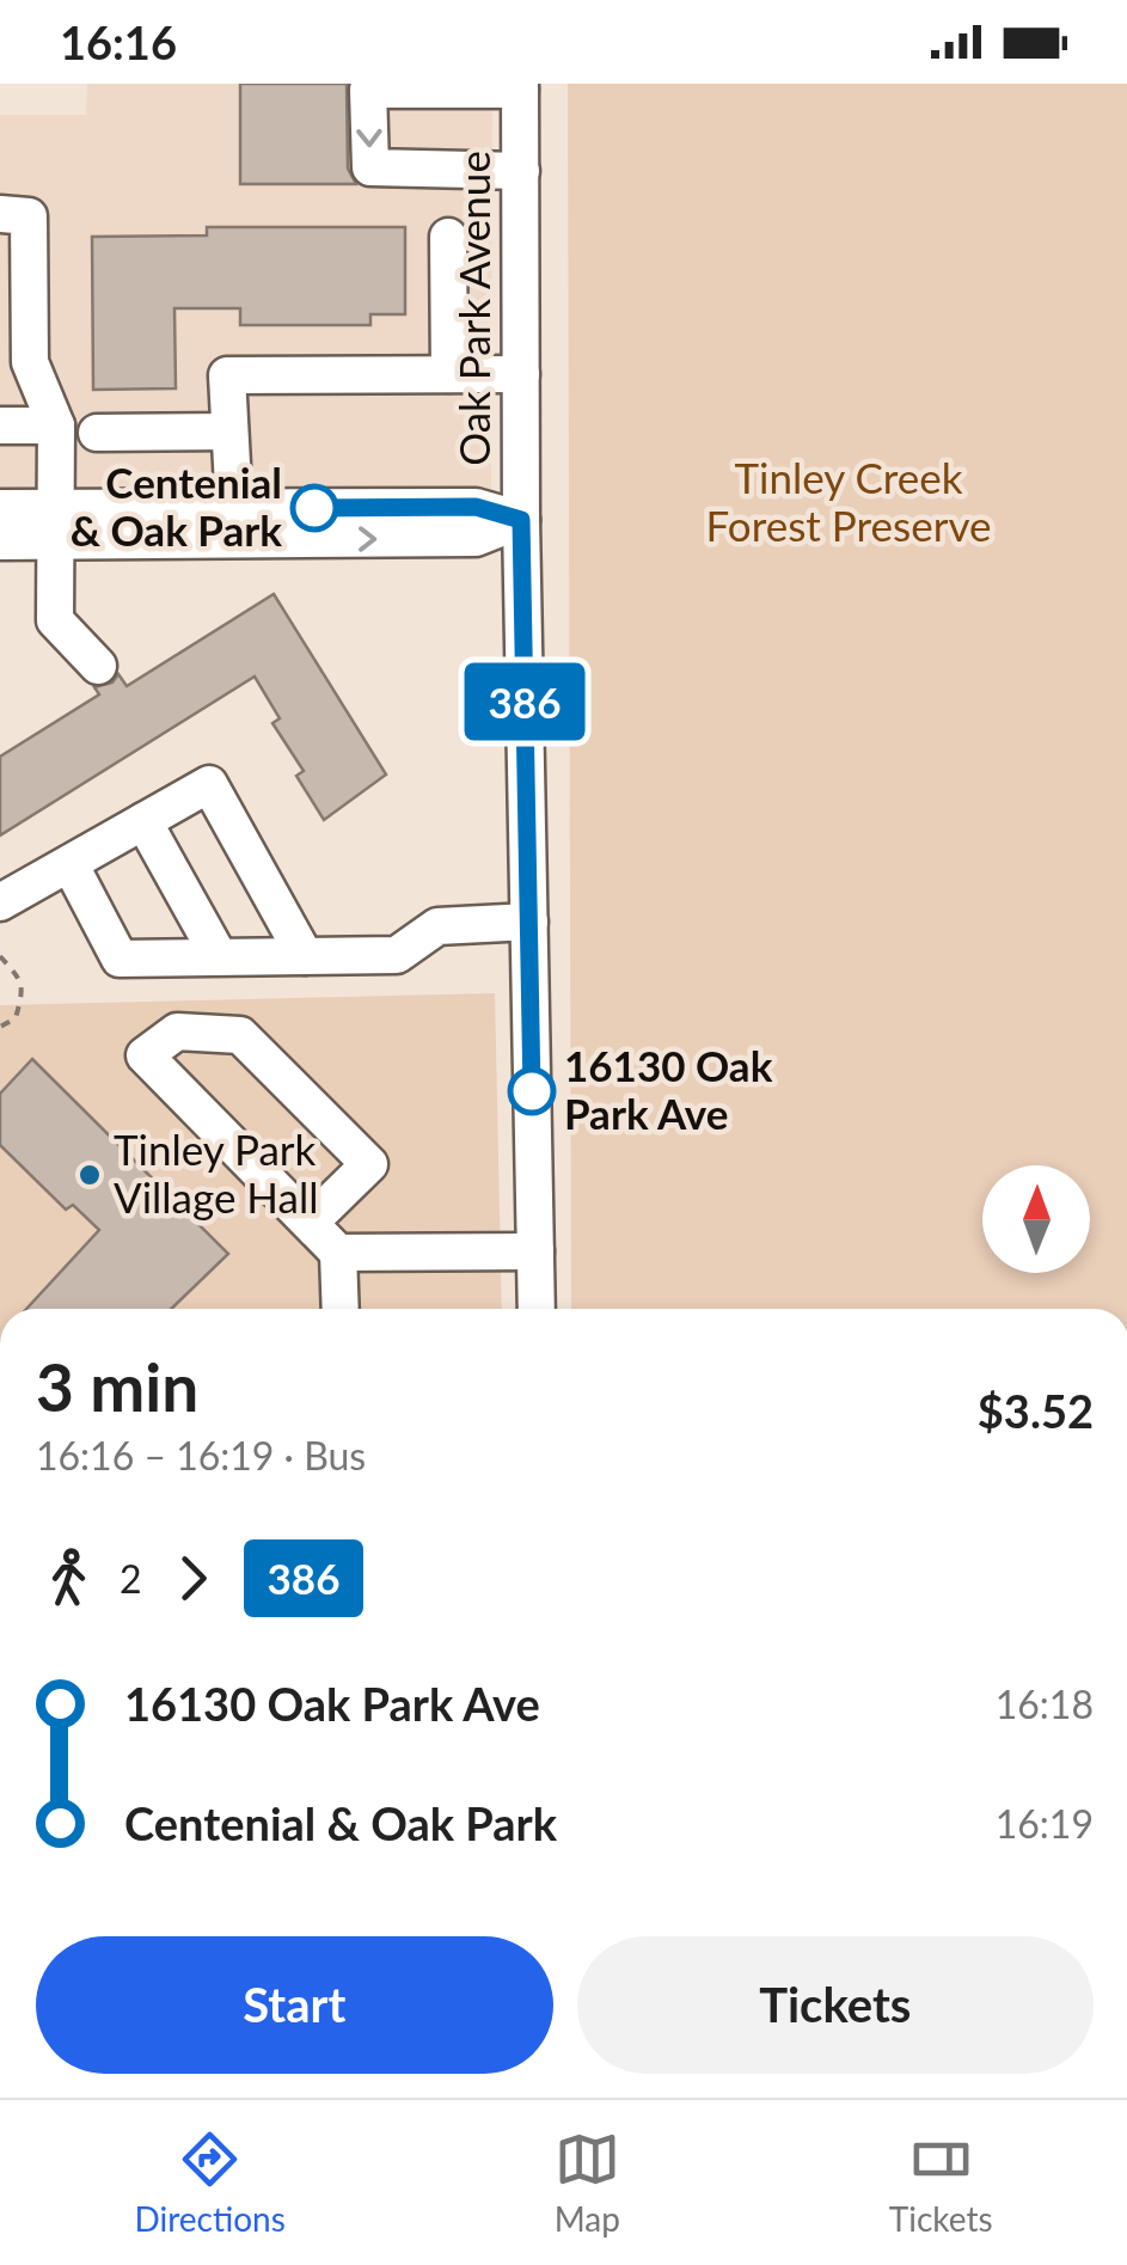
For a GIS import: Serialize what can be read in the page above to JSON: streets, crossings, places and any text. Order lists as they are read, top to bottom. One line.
{"streets":{"street":["Oak Park Avenue"]},"parks":["Tinley Creek Forest Preserve"],"places":["Centenial & Oak Park","16130 Oak Park Ave","Tinley Park Village Hall"],"lines":["bus line 386"],"north":"top","page":{"status":"16:16","on_map":"386","heading":["3 min","16:16 – 16:19 · Bus","$3.52"],"legs":["2","386"],"list":[{"name":"16130 Oak Park Ave","value":"16:18"},{"name":"Centenial & Oak Park","value":"16:19"}],"buttons":["Start","Tickets"],"tabs":["Directions","Map","Tickets"]}}
